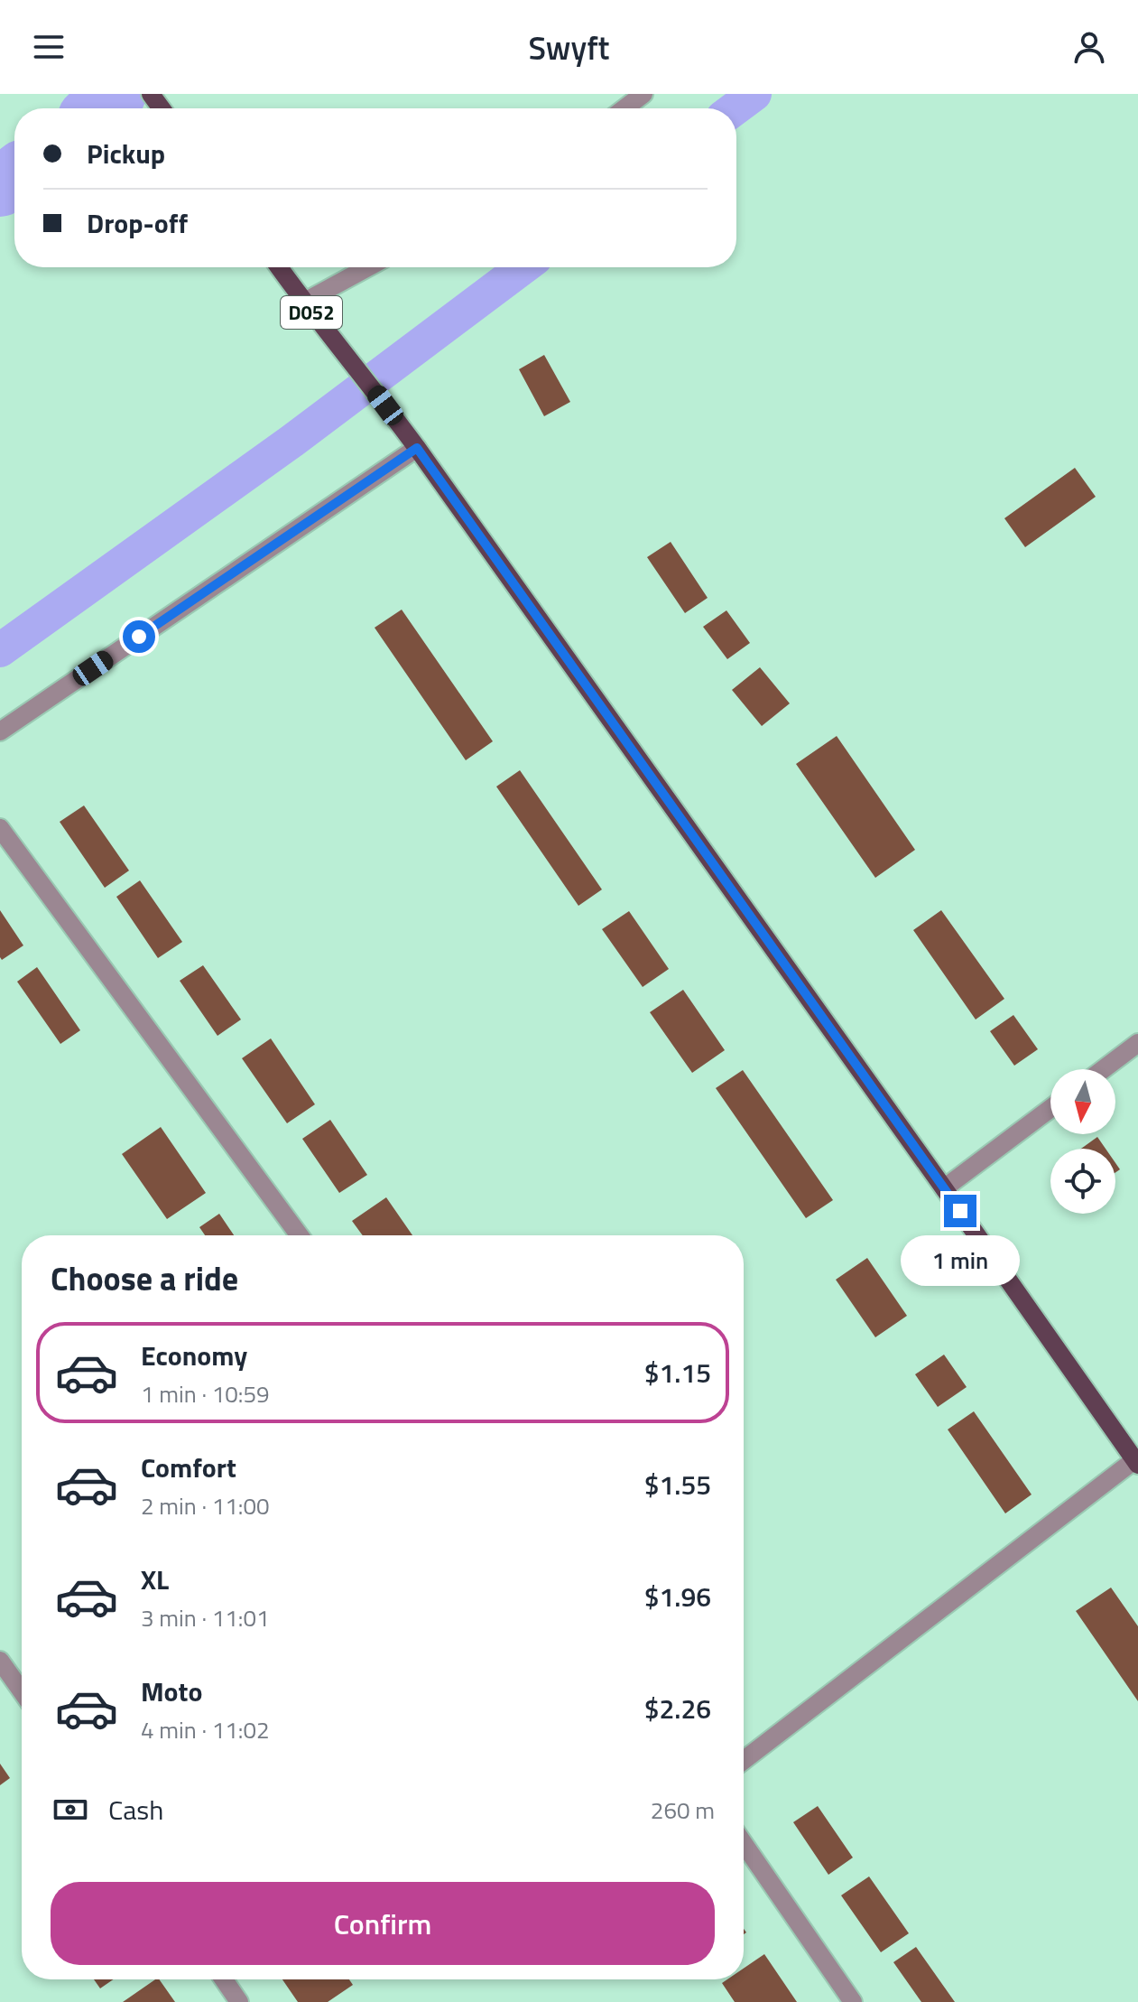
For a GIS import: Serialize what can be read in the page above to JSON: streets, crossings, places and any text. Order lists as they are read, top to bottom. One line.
{"streets":{"main road":["D052"]},"north":"bottom","page":{"header":"Swyft","banner":["Pickup","Drop-off"],"bubble":"1 min","heading":"Choose a ride","list":[{"name":"Economy","note":"1 min · 10:59","value":"$1.15"},{"name":"Comfort","note":"2 min · 11:00","value":"$1.55"},{"name":"XL","note":"3 min · 11:01","value":"$1.96"},{"name":"Moto","note":"4 min · 11:02","value":"$2.26"}],"pay":["Cash","260 m"],"buttons":"Confirm"}}
